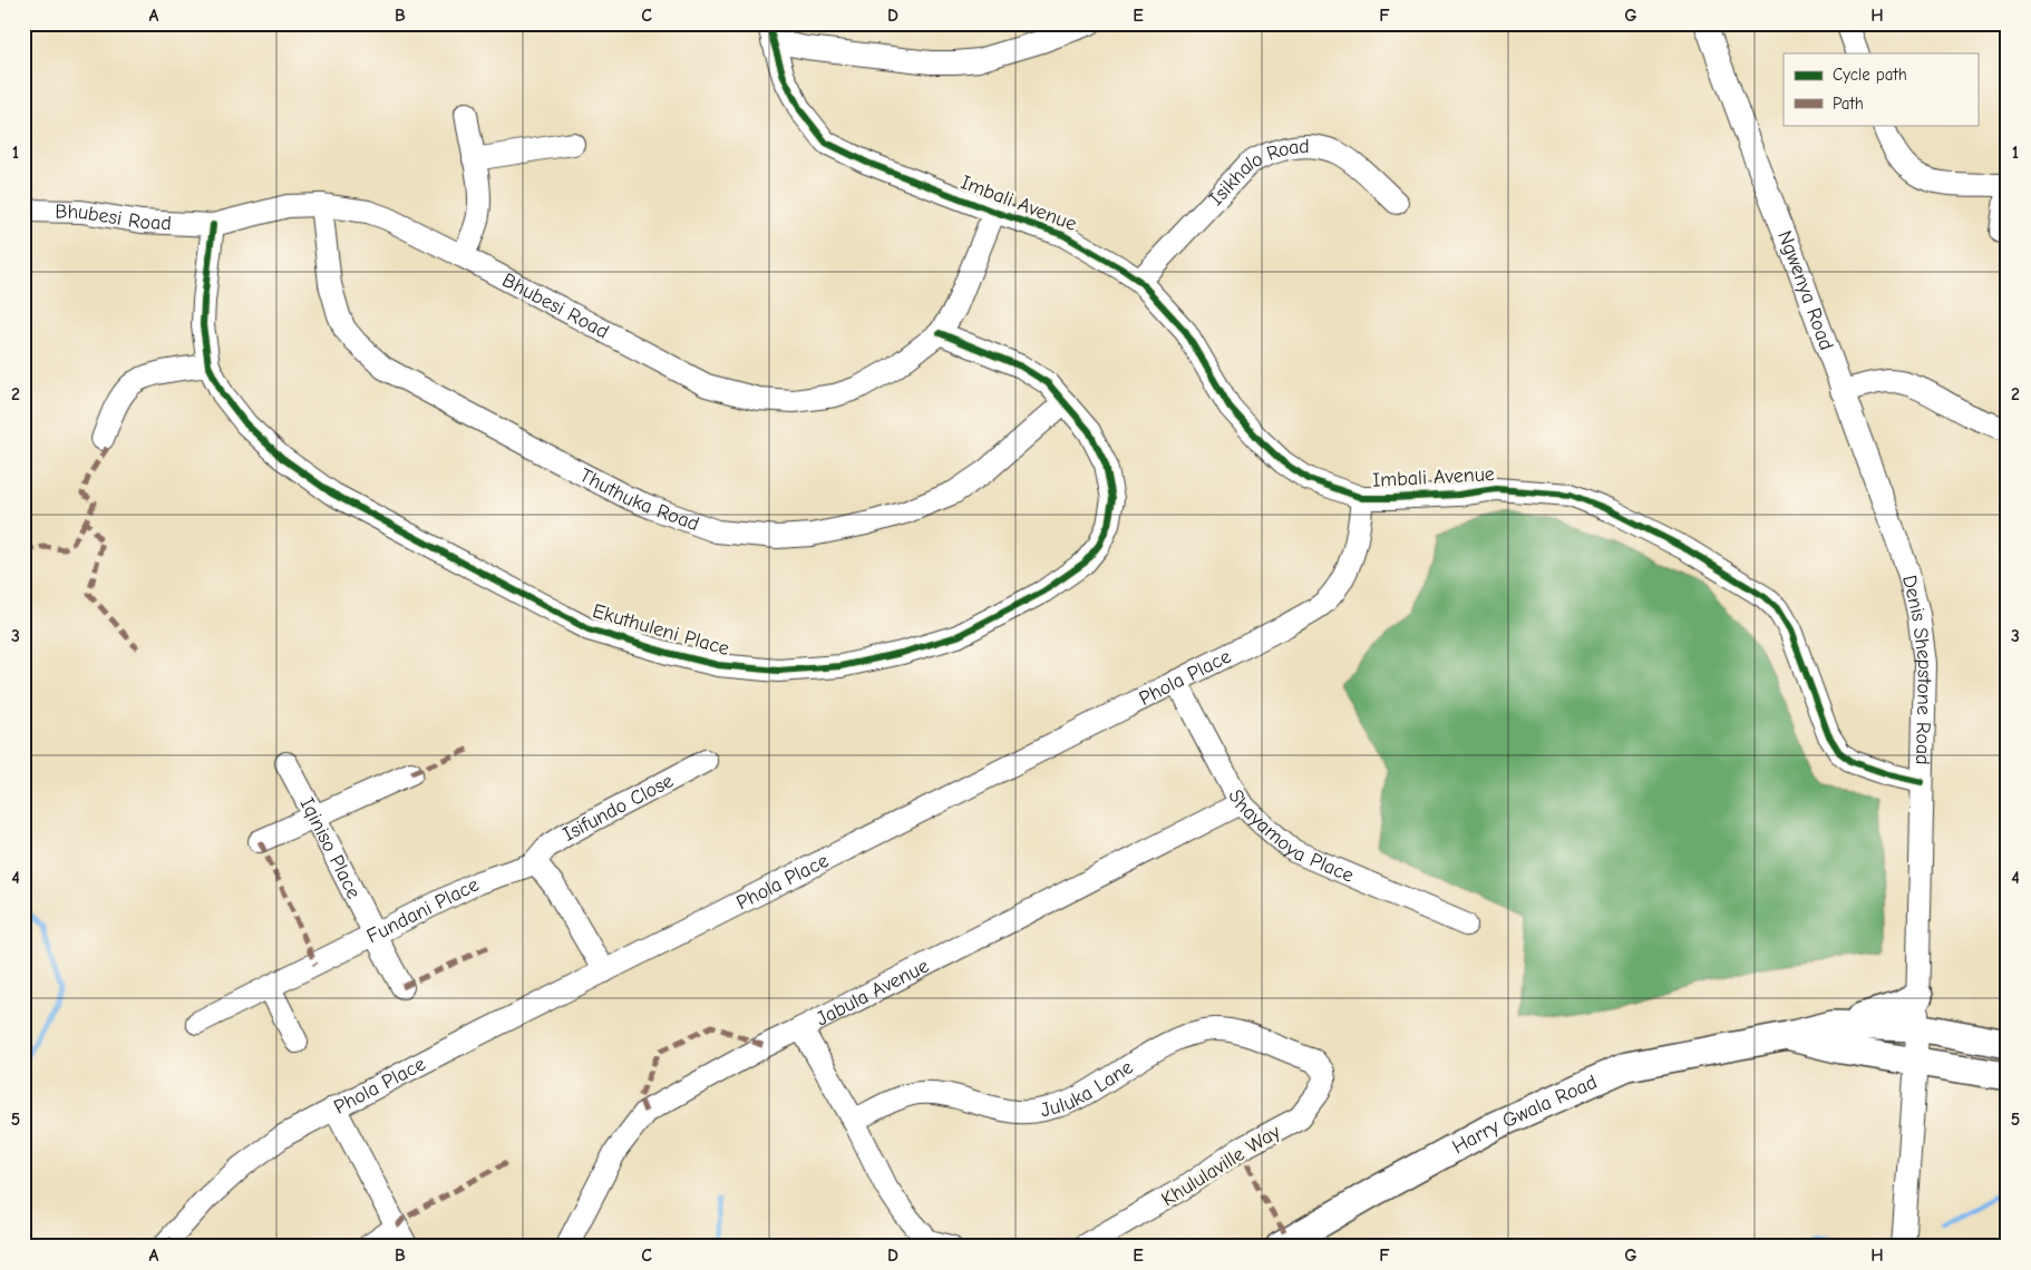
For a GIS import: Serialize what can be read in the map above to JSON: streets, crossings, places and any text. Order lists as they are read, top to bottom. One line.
{"streets":{"main road":["Harry Gwala Road"],"street":["Isikhalo Road","Imbali Avenue","Bhubesi Road","Ngwenya Road","Thuthuka Road","Ekuthuleni Place","Denis Shepstone Road","Phola Place","Isifundo Close","Shayamoya Place","Iqiniso Place","Fundani Place","Jabula Avenue","Juluka Lane","Khululaville Way"]},"crossings":[["Isikhalo Road","Imbali Avenue"],["Imbali Avenue","Bhubesi Road"],["Imbali Avenue","Denis Shepstone Road"],["Imbali Avenue","Phola Place"],["Bhubesi Road","Thuthuka Road"],["Bhubesi Road","Ekuthuleni Place"],["Ngwenya Road","Denis Shepstone Road"],["Thuthuka Road","Ekuthuleni Place"],["Denis Shepstone Road","Harry Gwala Road"],["Phola Place","Shayamoya Place"],["Isifundo Close","Fundani Place"],["Shayamoya Place","Jabula Avenue"],["Iqiniso Place","Fundani Place"],["Juluka Lane","Khululaville Way"]],"legend":["Cycle path","Path"],"grid":{"columns":["A","B","C","D","E","F","G","H"],"rows":["1","2","3","4","5"]}}
